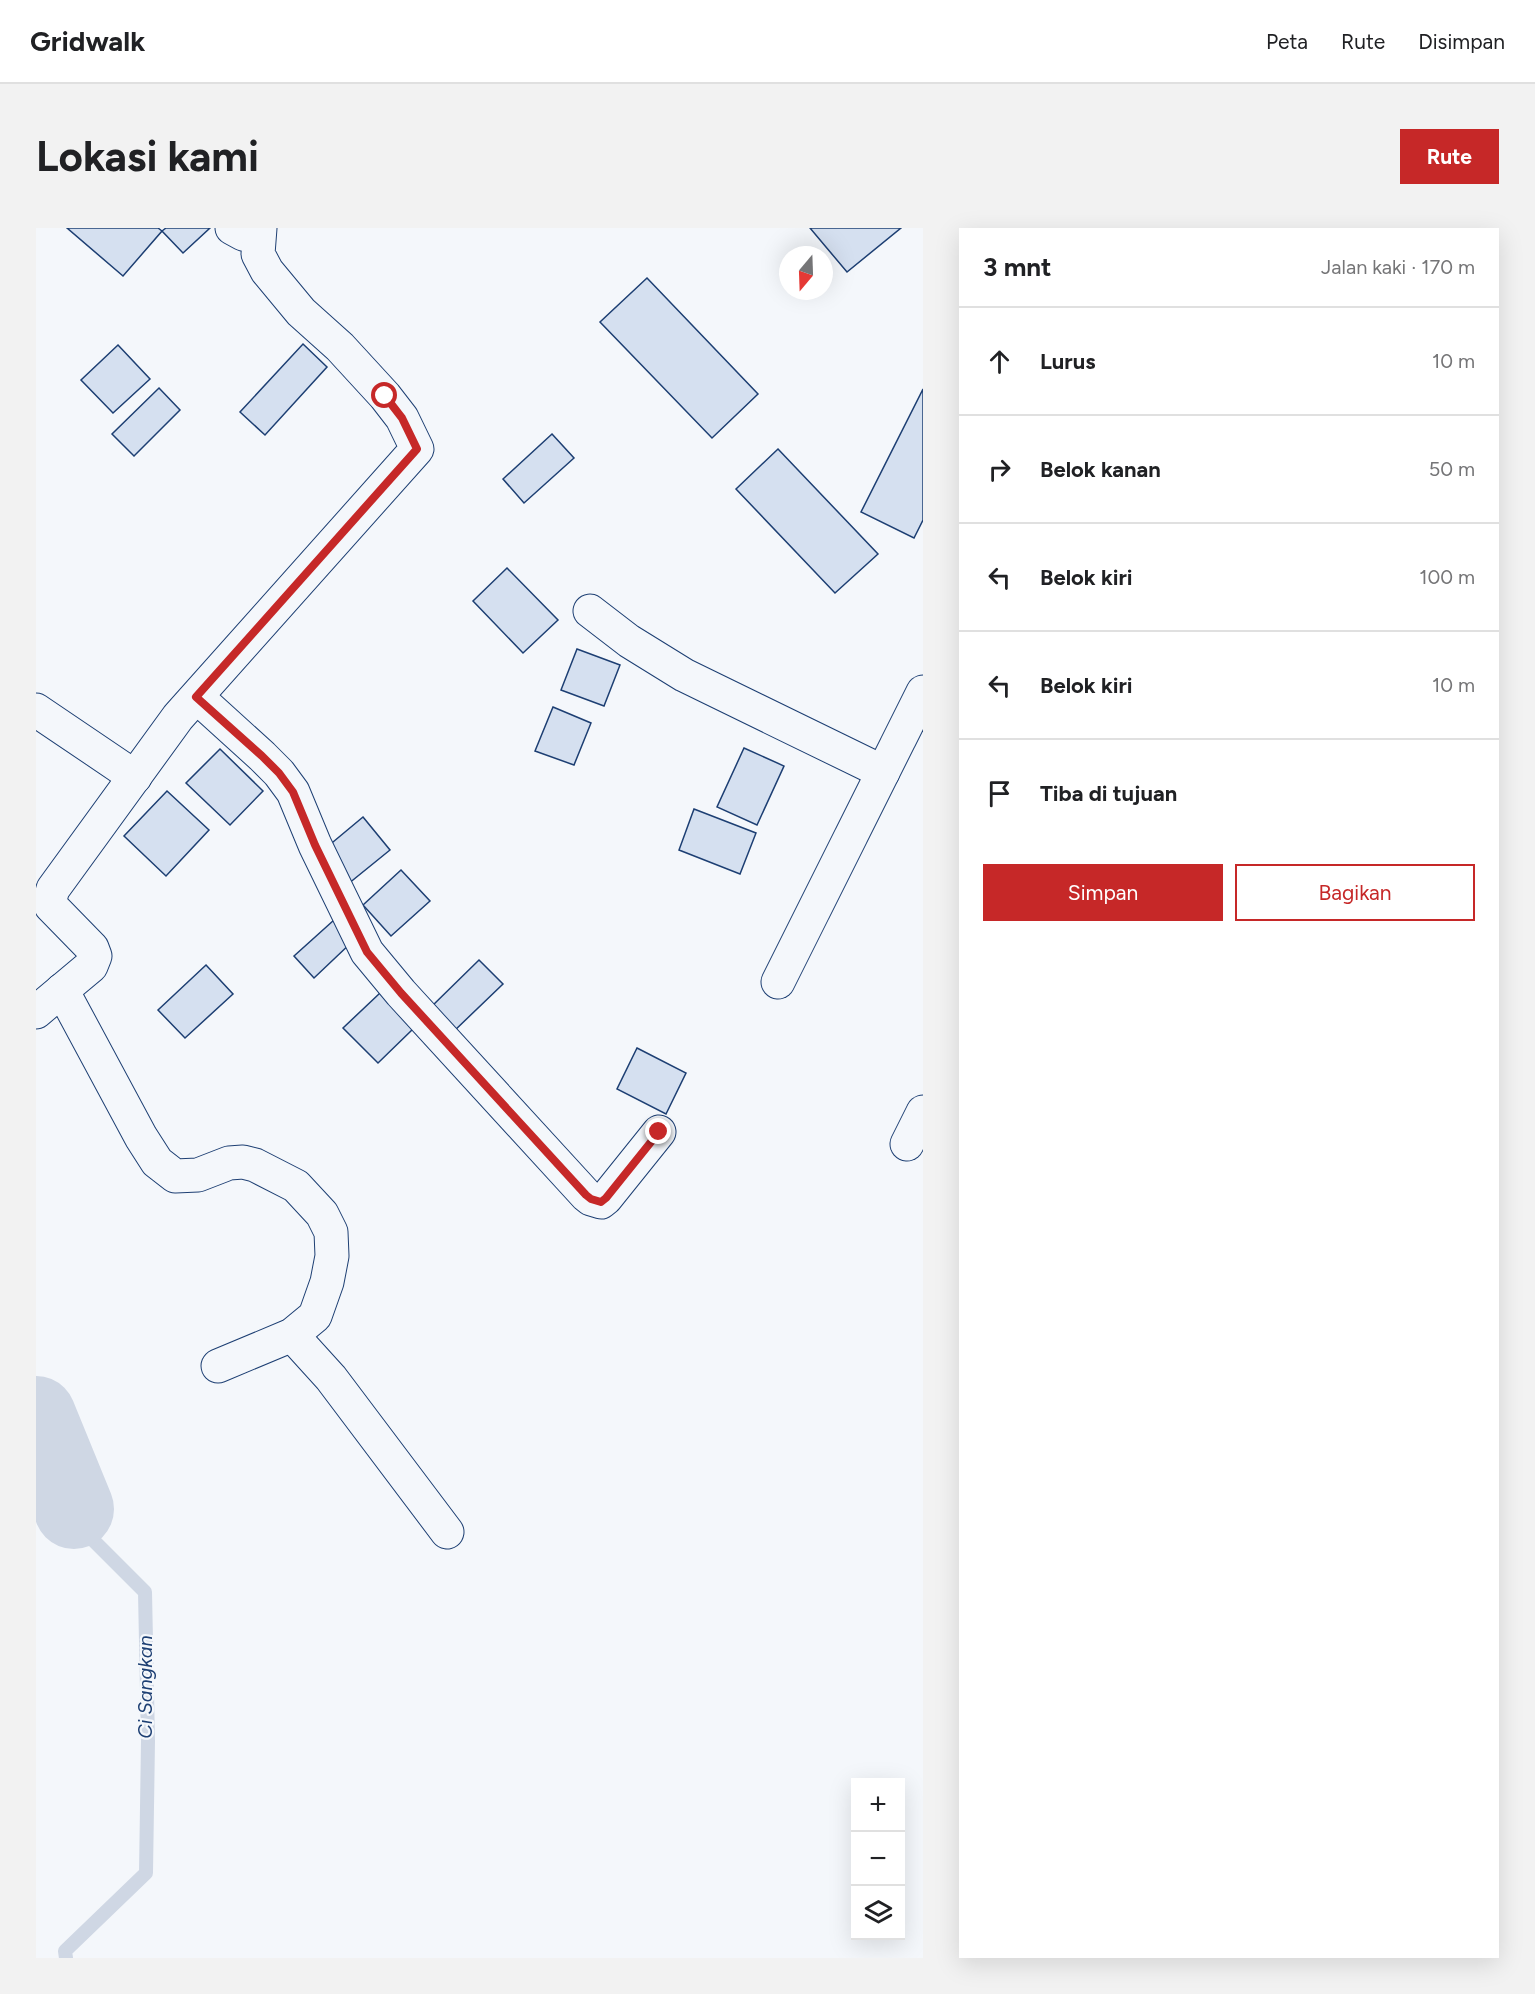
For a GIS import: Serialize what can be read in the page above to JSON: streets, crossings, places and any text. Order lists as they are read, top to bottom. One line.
{"water":["Ci Sangkan"],"north":"bottom","page":{"header":"Gridwalk","nav":["Peta","Rute","Disimpan"],"buttons":["Rute",["Simpan","Bagikan"]],"title":"Lokasi kami","heading":["3 mnt","Jalan kaki · 170 m"],"list":[["Lurus","10 m"],["Belok kanan","50 m"],["Belok kiri","100 m"],["Belok kiri","10 m"],"Tiba di tujuan"],"map_buttons":["+","−"]}}
